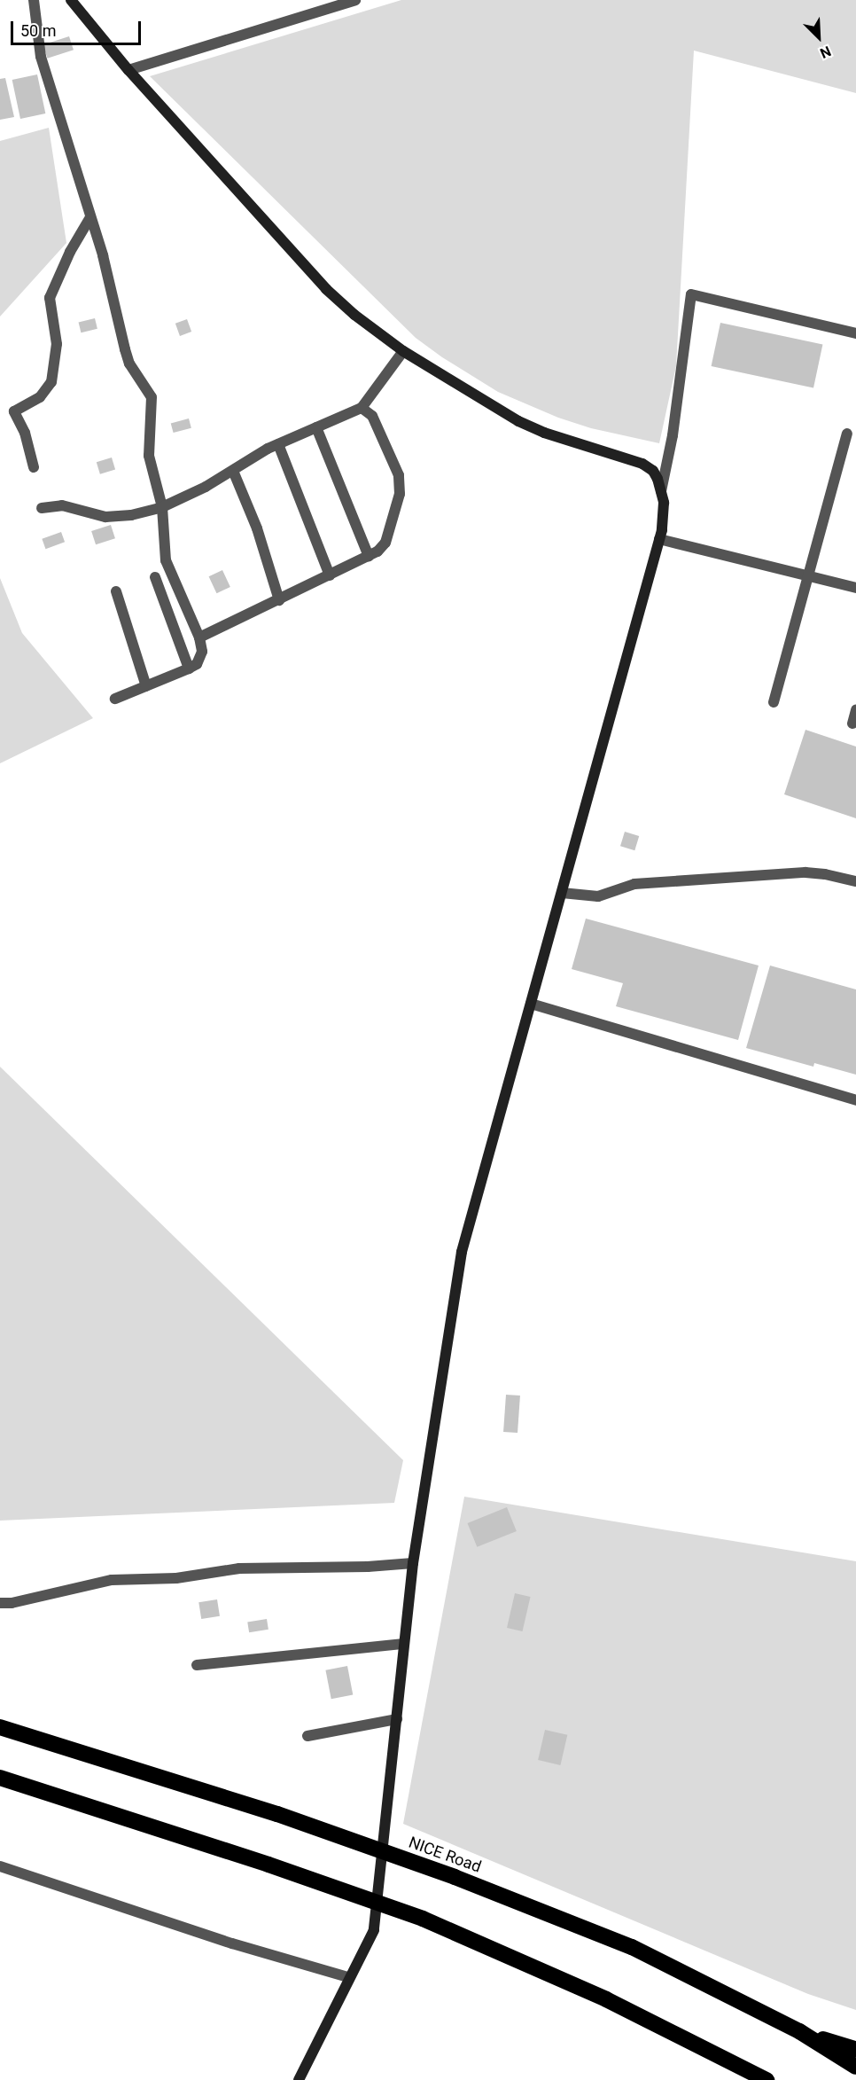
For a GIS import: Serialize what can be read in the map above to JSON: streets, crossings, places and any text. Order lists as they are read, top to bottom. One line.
{"streets":{"highway":["NICE Road"]},"scale_bar":"50 m","north":"bottom right"}
